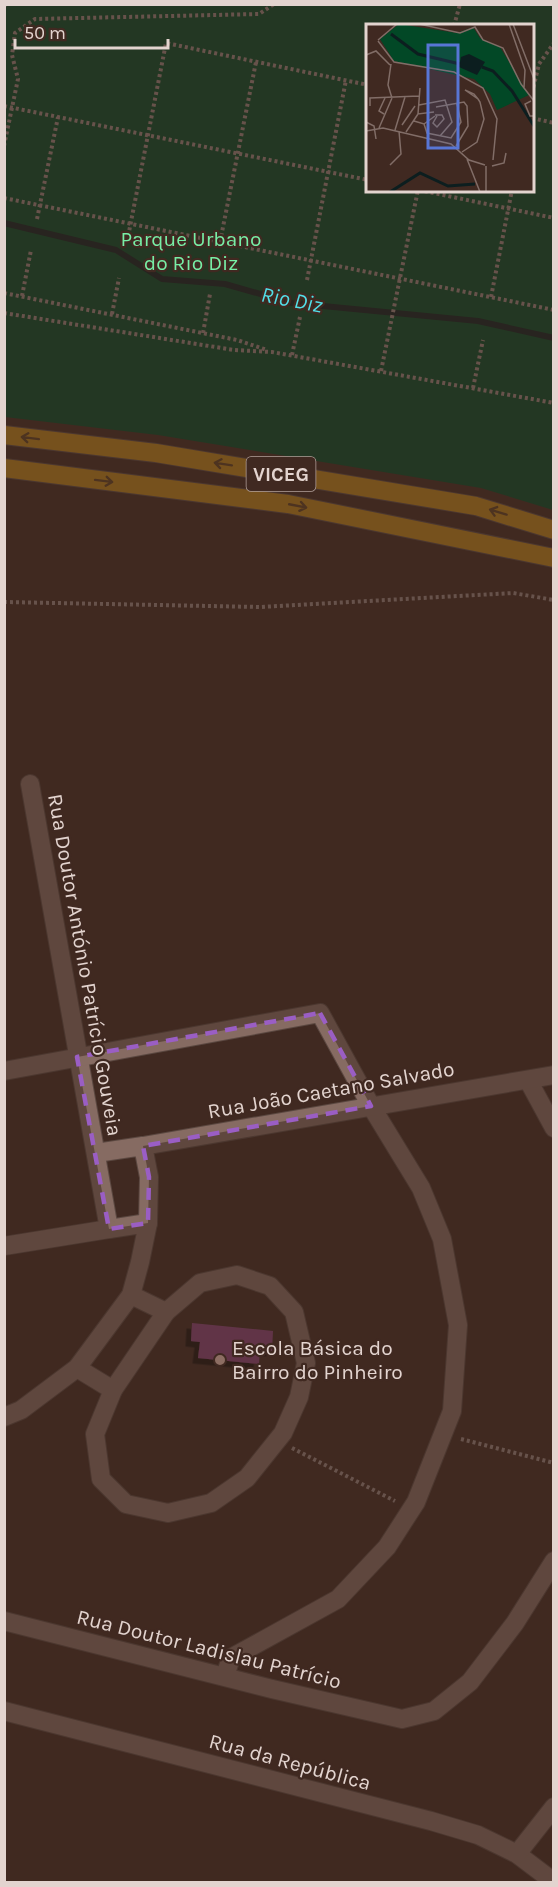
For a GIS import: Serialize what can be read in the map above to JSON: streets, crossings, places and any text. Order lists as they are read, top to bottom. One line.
{"streets":{"highway":["VICEG"],"street":["Rua Doutor António Patrício Gouveia","Rua João Caetano Salvado","Rua Doutor Ladislau Patrício","Rua da República"]},"crossings":[["Rua Doutor António Patrício Gouveia","Rua João Caetano Salvado"]],"water":["Rio Diz"],"parks":["Parque Urbano do Rio Diz"],"places":["Escola Básica do Bairro do Pinheiro"],"scale_bar":"50 m"}
